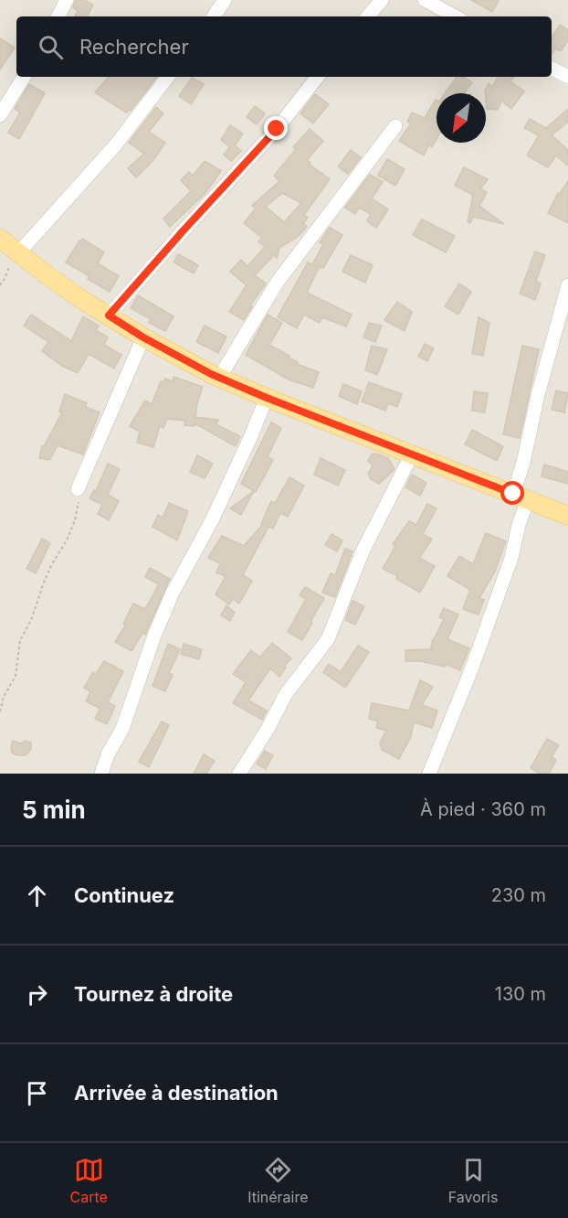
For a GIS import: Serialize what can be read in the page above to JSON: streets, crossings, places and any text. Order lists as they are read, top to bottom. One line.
{"north":"bottom left","page":{"search":"Rechercher","heading":["5 min","À pied · 360 m"],"list":[["Continuez","230 m"],["Tournez à droite","130 m"],"Arrivée à destination"],"nav":["Carte","Itinéraire","Favoris"]}}
